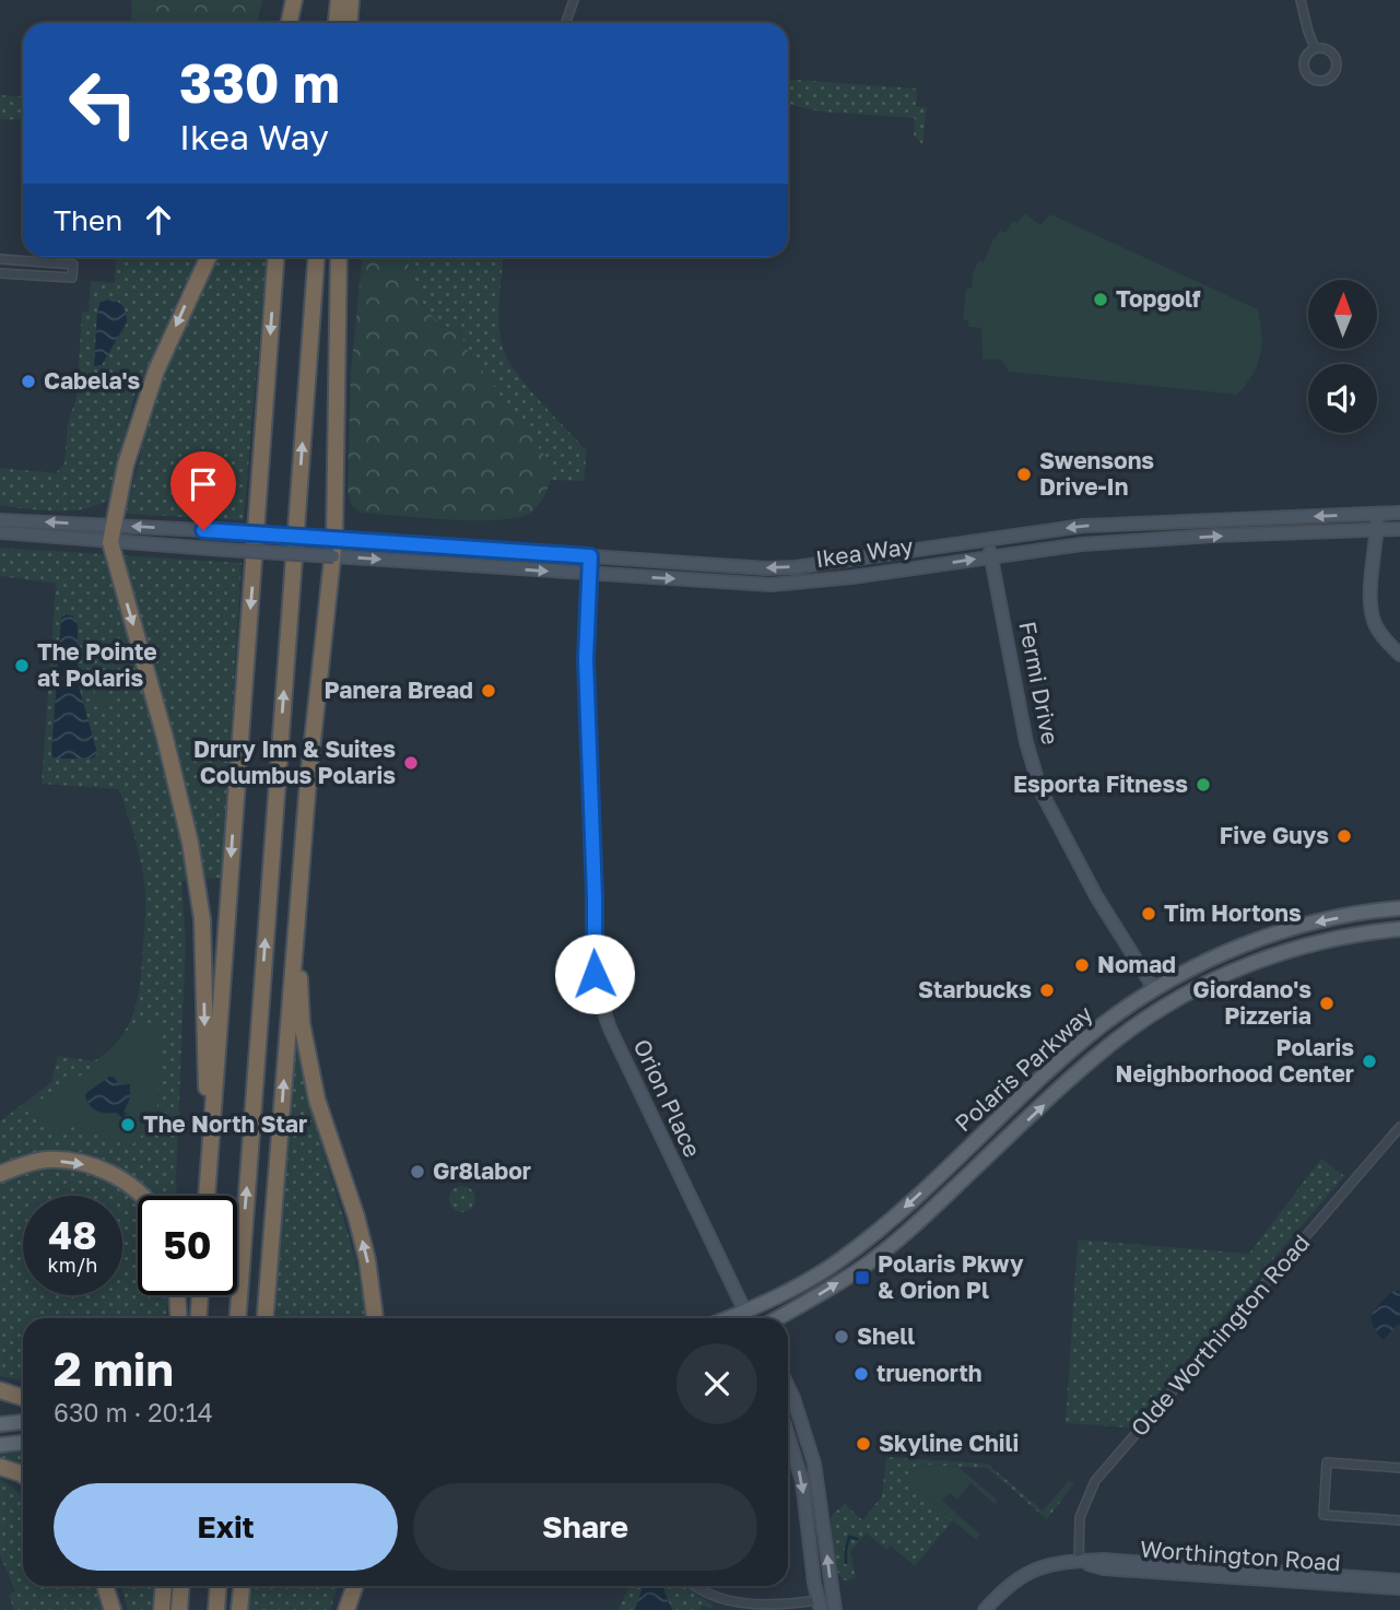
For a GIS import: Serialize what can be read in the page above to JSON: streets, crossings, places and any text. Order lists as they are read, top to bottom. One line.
{"streets":{"main road":["Ikea Way","Fermi Drive","Polaris Parkway","Orion Place","Worthington Road"],"street":["Olde Worthington Road"]},"crossings":[["Ikea Way","Fermi Drive"],["Ikea Way","Orion Place"],["Fermi Drive","Polaris Parkway"],["Olde Worthington Road","Worthington Road"]],"places":{"other":["Topgolf","Cabela's","Swensons Drive-In","The Pointe at Polaris","Panera Bread","Drury Inn & Suites Columbus Polaris","Esporta Fitness","Five Guys","Tim Hortons","Nomad","Starbucks","Giordano's Pizzeria","Polaris Neighborhood Center","The North Star","Gr8labor","Shell","truenorth","Skyline Chili"],"transit":["Polaris Pkwy & Orion Pl"]},"north":"top","page":{"turn":["330 m","Ikea Way"],"then":"Then","speed":"48 km/h","limit":"50","heading":["2 min","630 m · 20:14"],"buttons":["Exit","Share"]}}
